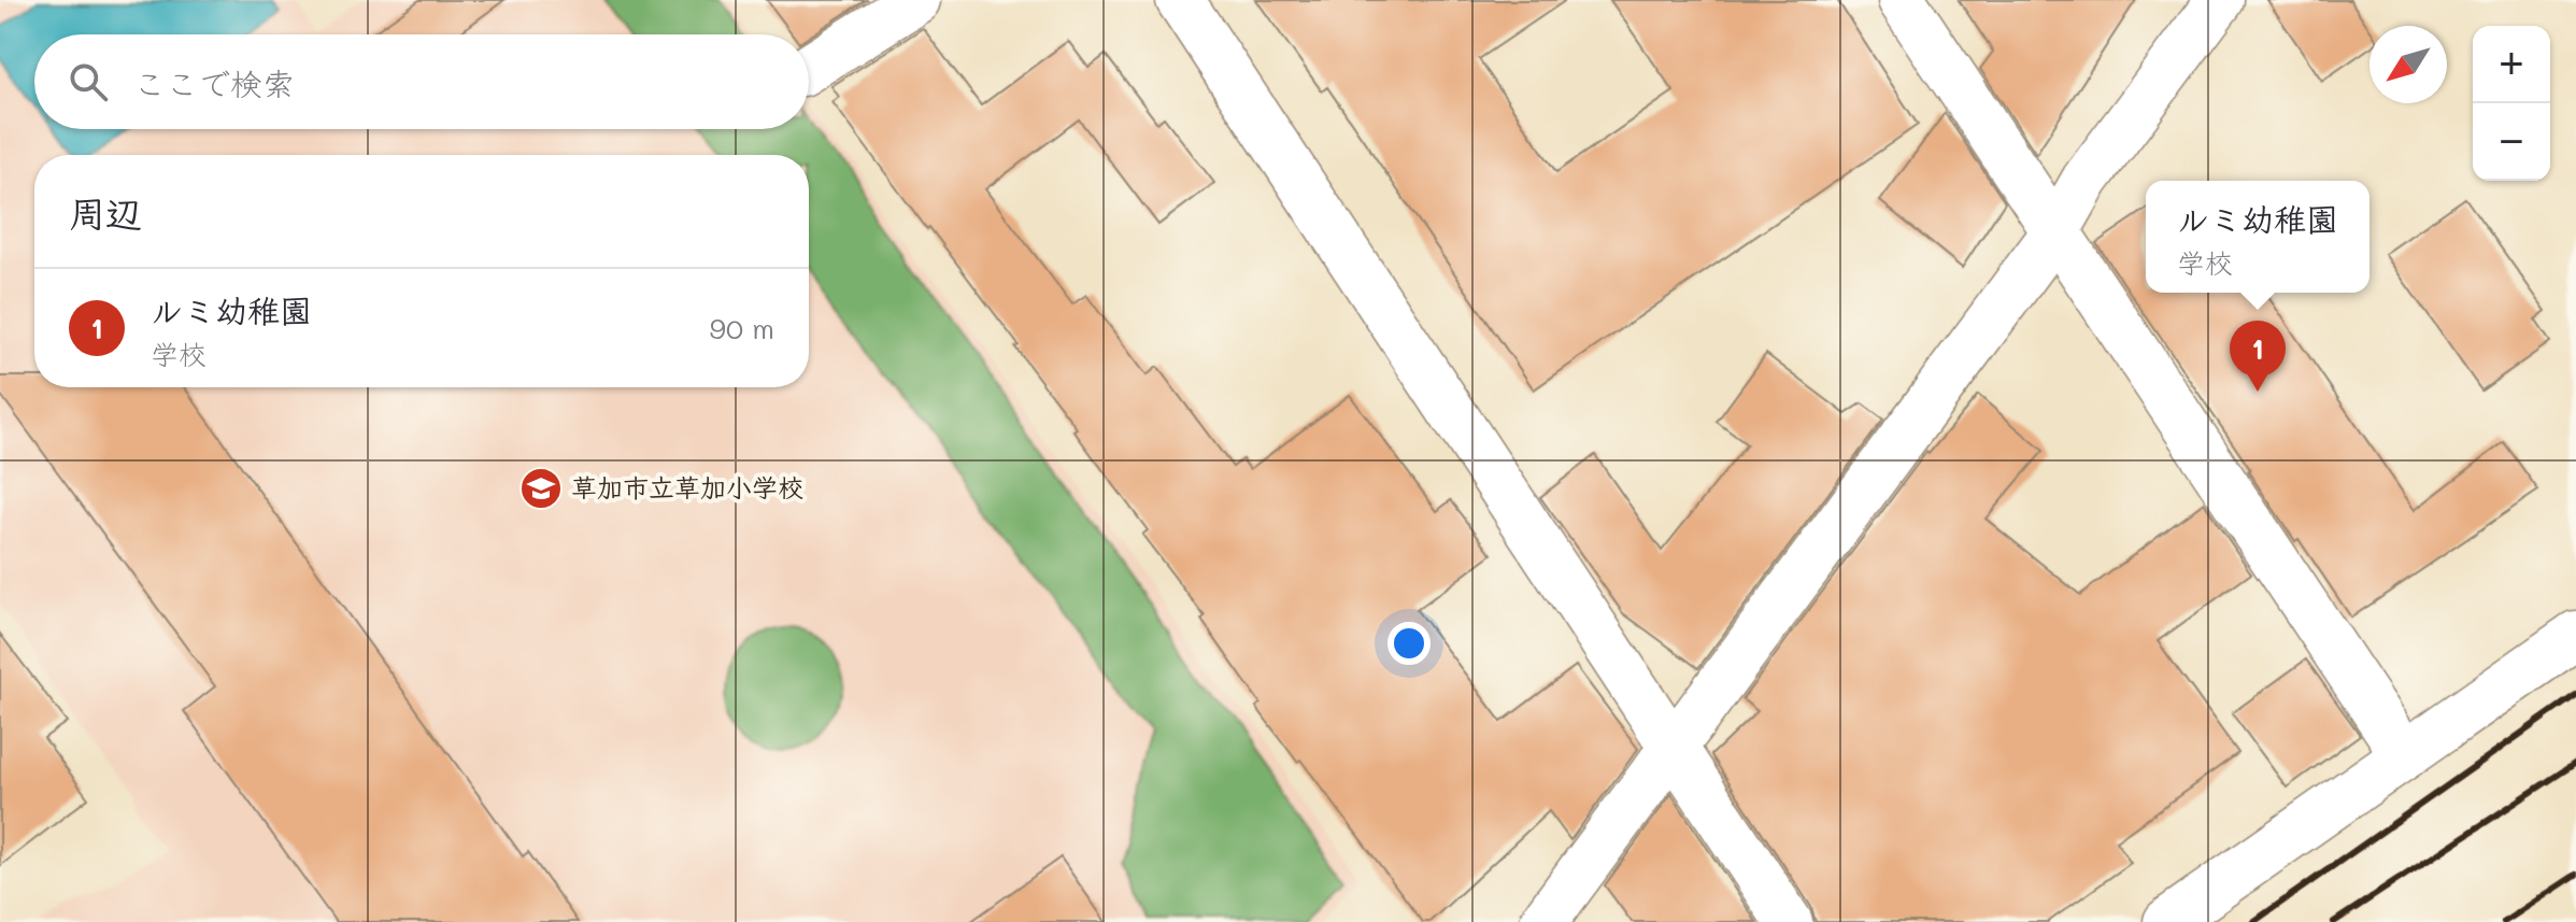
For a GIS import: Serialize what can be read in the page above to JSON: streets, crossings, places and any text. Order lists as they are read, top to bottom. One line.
{"places":{"school or university":["草加市立草加小学校"]},"north":"bottom left","page":{"map_buttons":["+","−"],"search":"ここで検索","heading":"周辺","popup":["ルミ幼稚園","学校"],"list":[{"mark":"1","name":"ルミ幼稚園","note":"学校","value":"90 m"}],"pins":"1"}}
